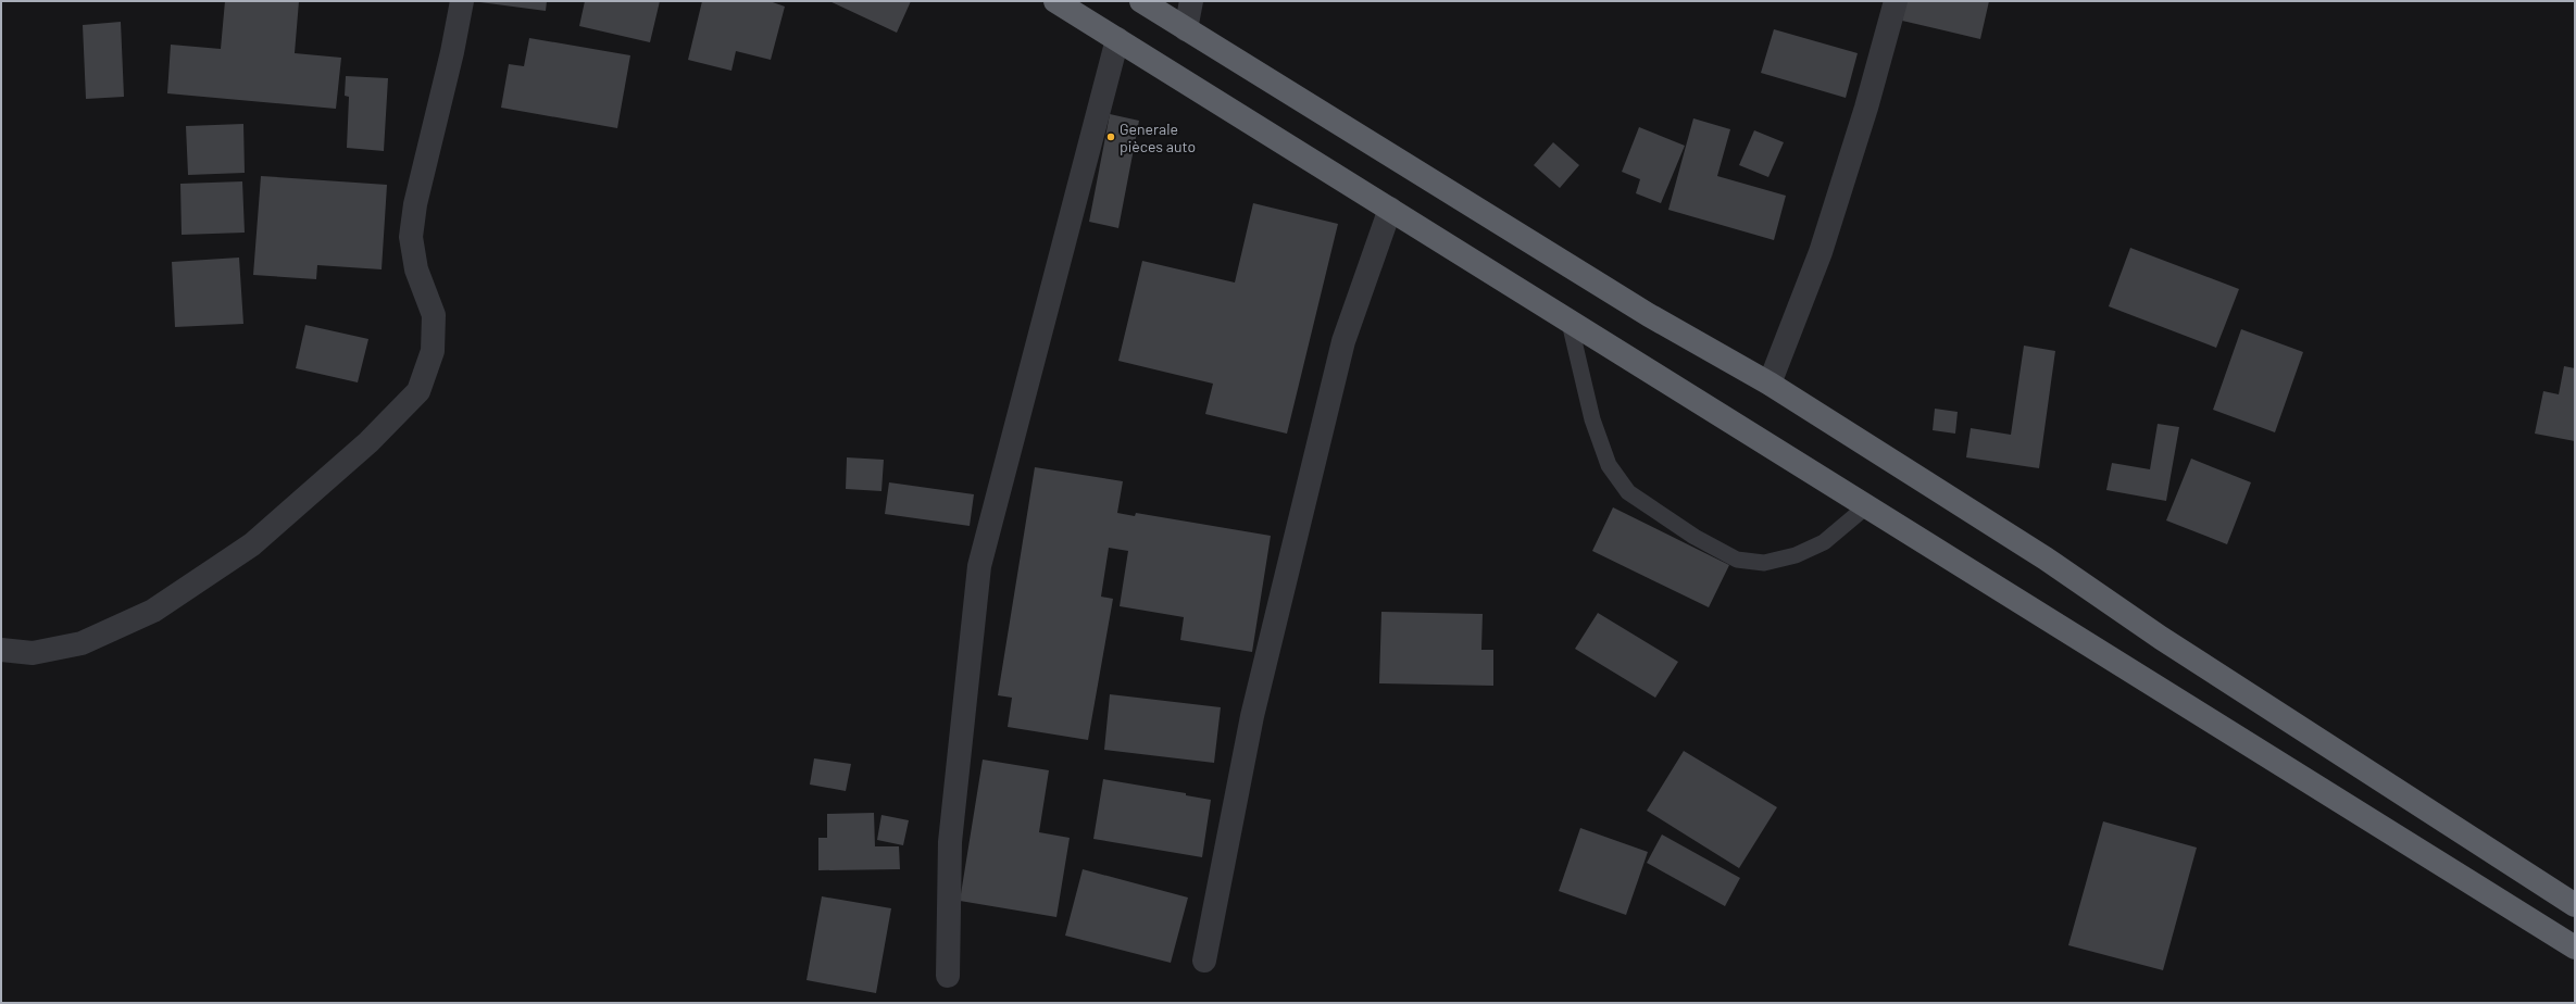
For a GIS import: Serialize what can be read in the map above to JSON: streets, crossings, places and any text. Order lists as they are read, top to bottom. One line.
{"places":["Generale pièces auto"]}
